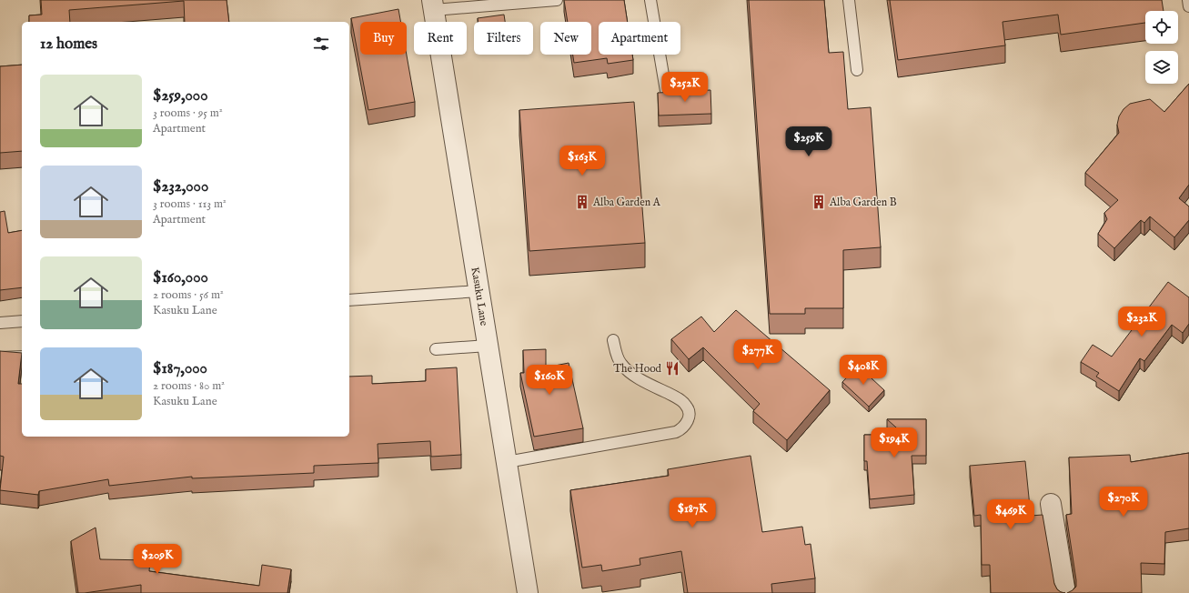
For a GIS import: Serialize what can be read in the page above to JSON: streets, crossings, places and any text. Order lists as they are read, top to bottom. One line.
{"streets":{"street":["Kasuku Lane"]},"places":{"building":["Alba Garden A","Alba Garden B"],"restaurant":["The Hood"]},"page":{"chip":["Buy","Rent","Filters","New","Apartment"],"heading":"12 homes","list":[{"name":"$259,000","note":"3 rooms · 95 m² · Apartment"},{"name":"$232,000","note":"3 rooms · 113 m² · Apartment"},{"name":"$160,000","note":"2 rooms · 56 m² · Kasuku Lane"},{"name":"$187,000","note":"2 rooms · 80 m² · Kasuku Lane"}],"price":["$252K","$259K","$163K","$232K","$277K","$408K","$160K","$194K","$270K","$187K","$469K","$209K"]}}
